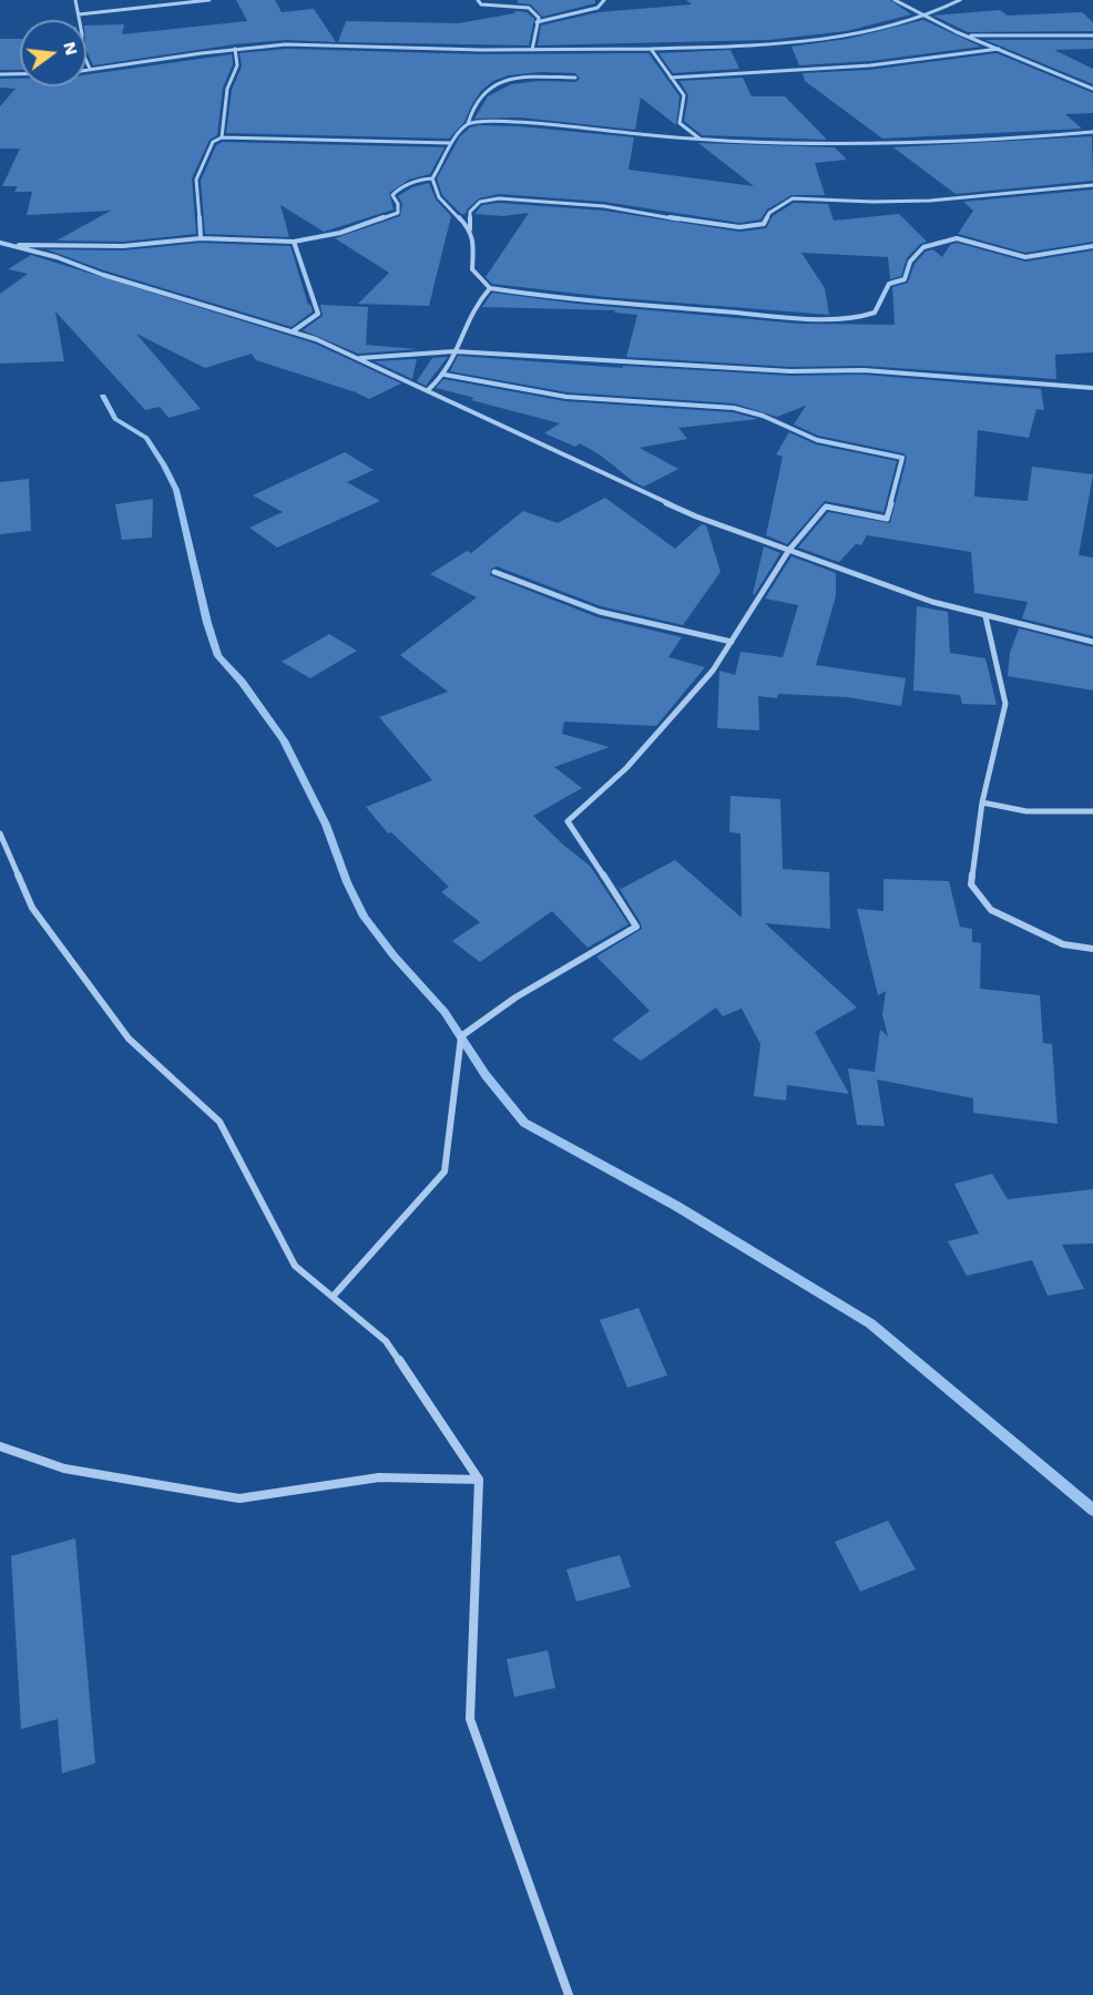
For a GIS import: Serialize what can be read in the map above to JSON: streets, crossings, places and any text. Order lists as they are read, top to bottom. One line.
{"north":"right"}
